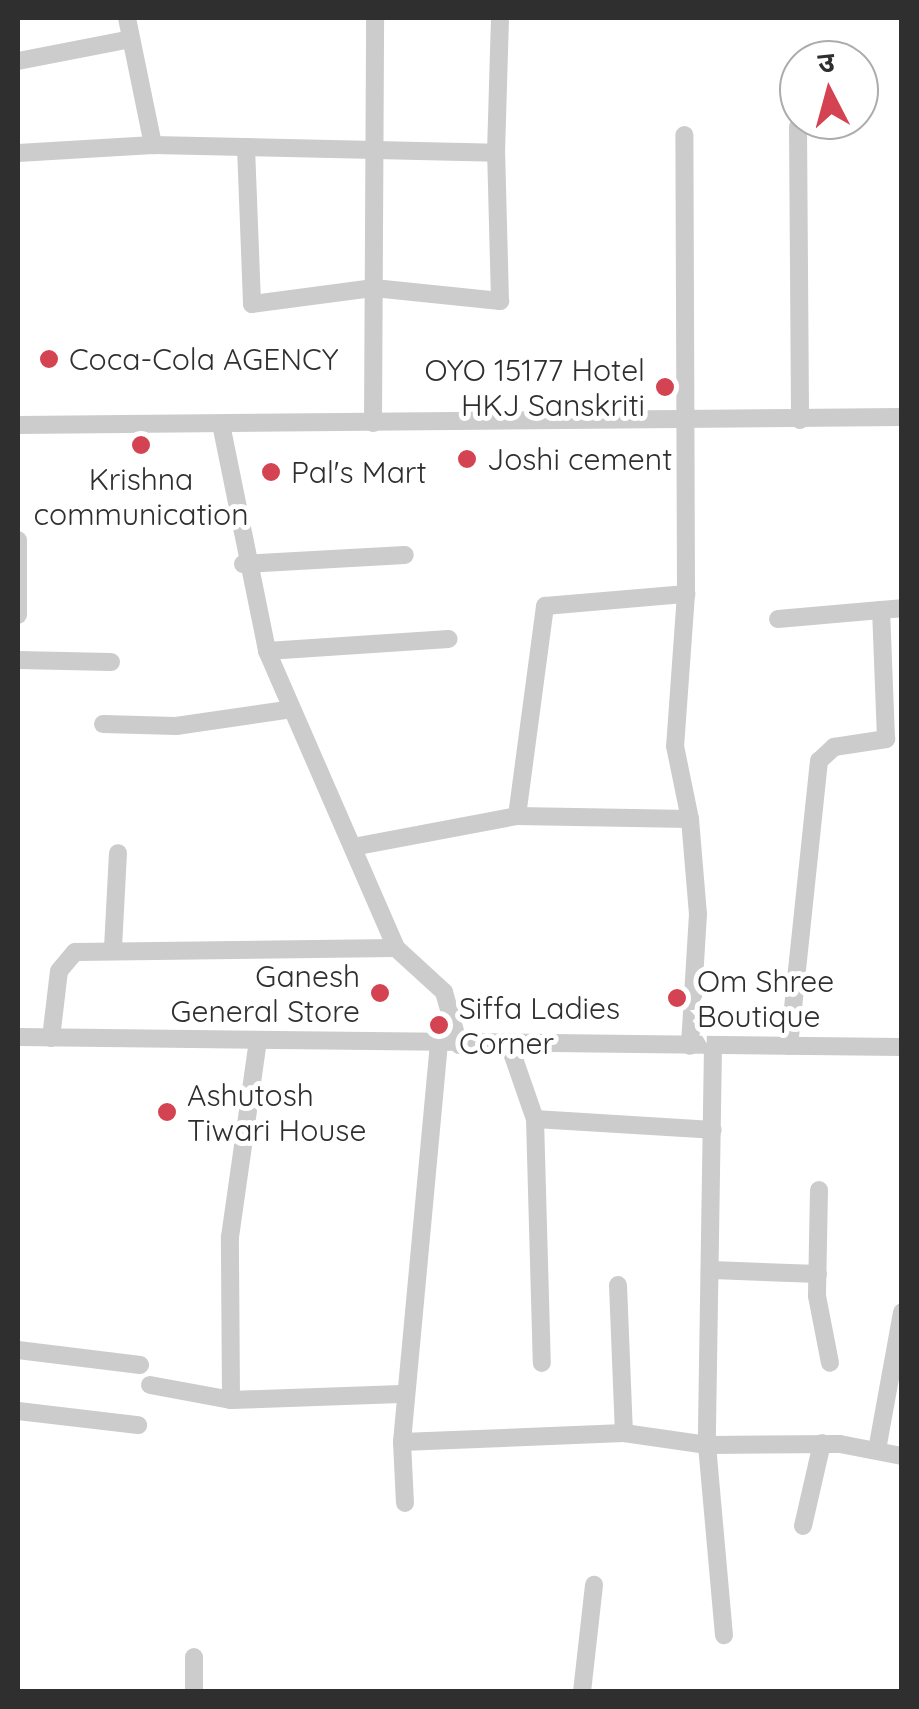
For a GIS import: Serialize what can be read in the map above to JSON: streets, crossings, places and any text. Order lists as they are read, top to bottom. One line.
{"places":["Coca-Cola AGENCY","OYO 15177 Hotel HKJ Sanskriti","Krishna communication","Joshi cement","Pal's Mart","Ganesh General Store","Om Shree Boutique","Siffa Ladies Corner","Ashutosh Tiwari House"],"north":"top"}
